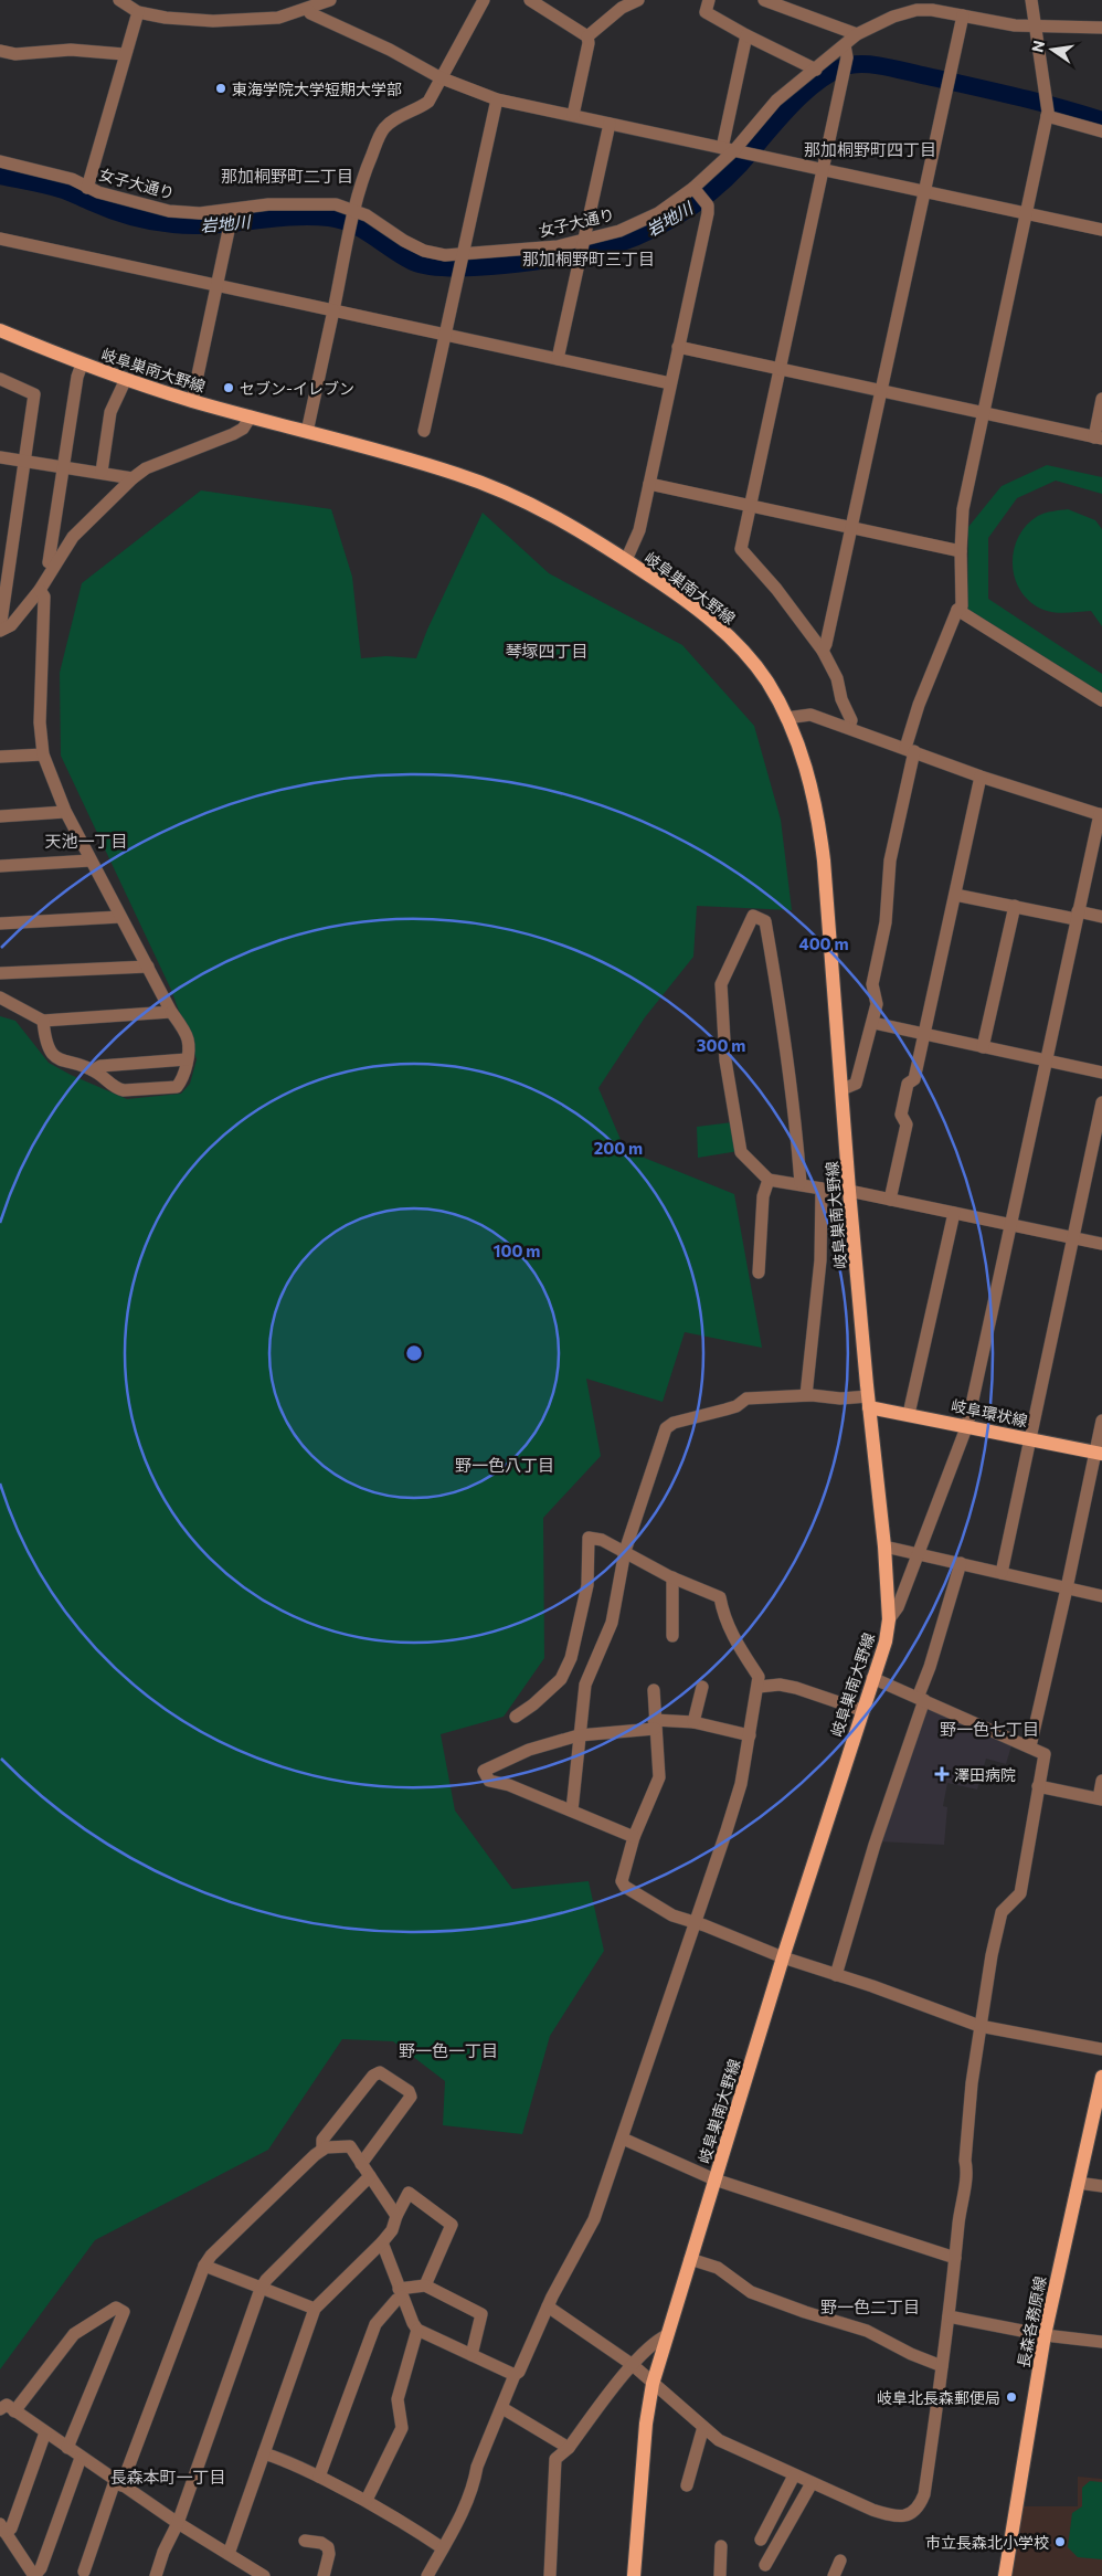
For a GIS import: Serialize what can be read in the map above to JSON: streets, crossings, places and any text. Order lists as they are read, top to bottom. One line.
{"streets":{"main road":["岐阜巣南大野線","岐阜環状線","長森各務原線"],"street":["女子大通り"]},"crossings":[["岐阜巣南大野線","岐阜環状線"]],"districts":["那加桐野町四丁目","那加桐野町二丁目","那加桐野町三丁目","琴塚四丁目","天池一丁目","野一色八丁目","野一色七丁目","野一色一丁目","野一色二丁目","長森本町一丁目"],"water":["岩地川"],"places":{"other":["東海学院大学短期大学部","セブン-イレブン","岐阜北長森郵便局","市立長森北小学校"],"health":["澤田病院"]},"north":"left","rings":["400 m","300 m","200 m","100 m"]}
